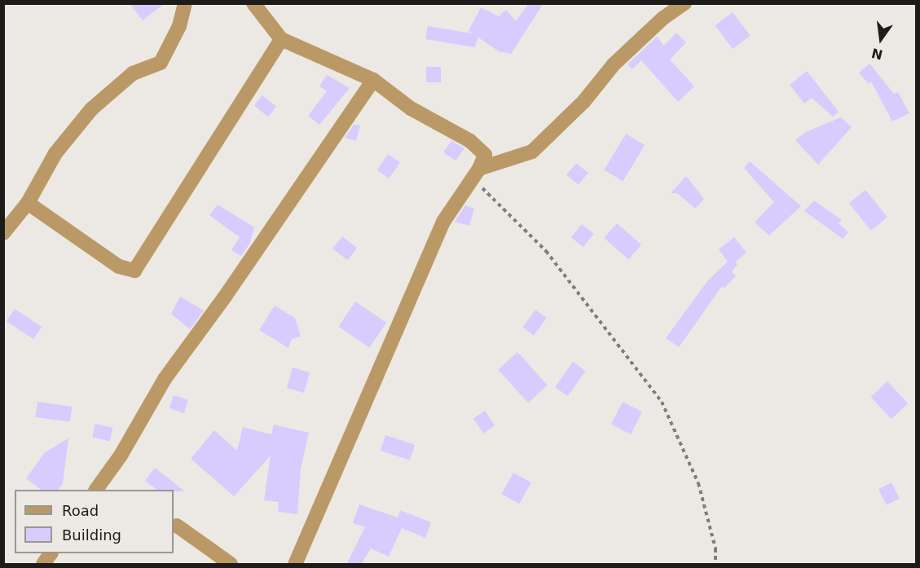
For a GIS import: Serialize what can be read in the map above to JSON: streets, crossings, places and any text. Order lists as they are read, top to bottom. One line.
{"legend":["Road","Building"],"north":"bottom"}
